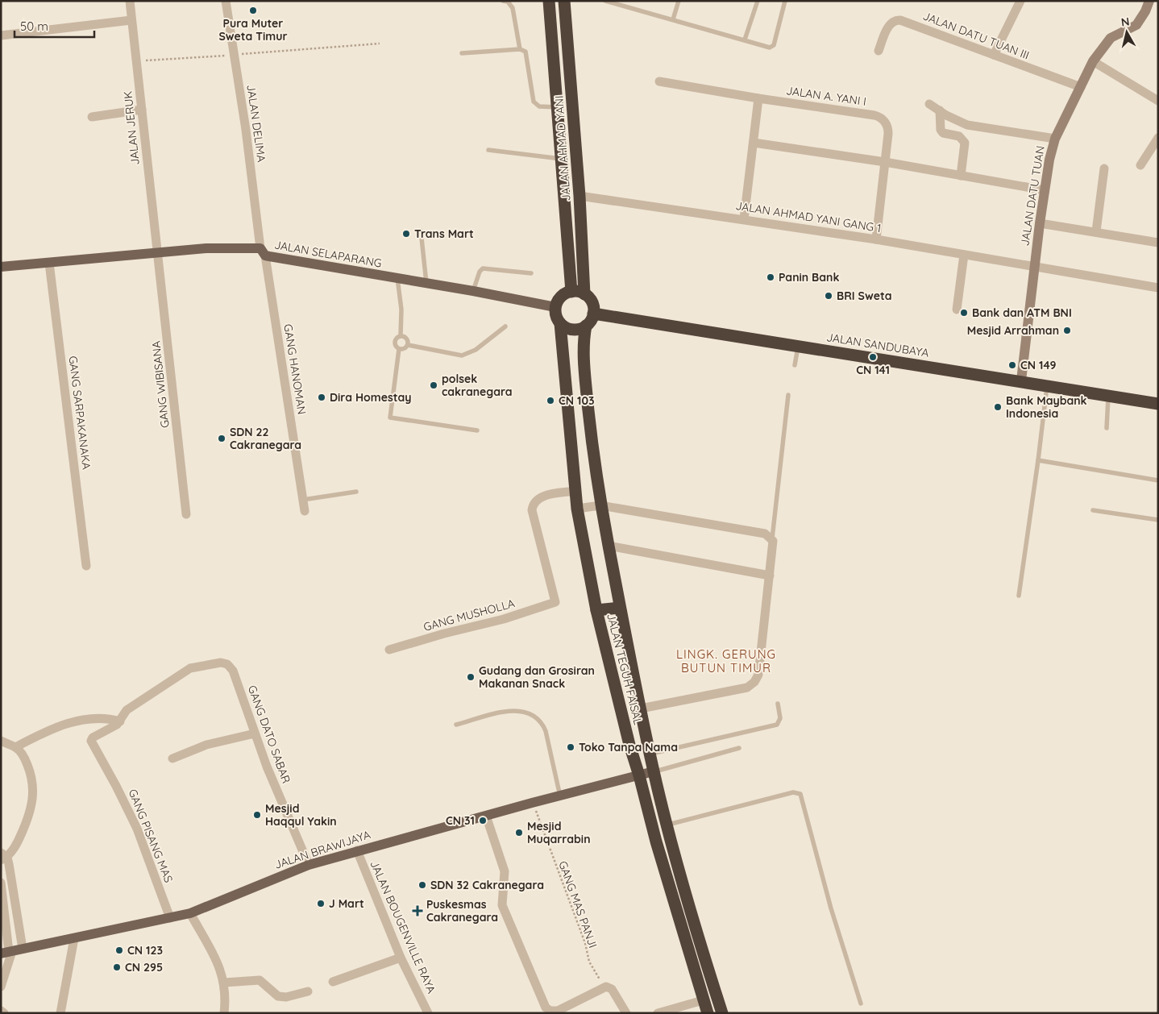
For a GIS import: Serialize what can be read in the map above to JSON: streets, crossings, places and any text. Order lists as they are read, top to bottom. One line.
{"streets":{"highway":["JALAN AHMAD YANI","JALAN SANDUBAYA","JALAN TEGUH FAISAL"],"main road":["JALAN SELAPARANG","JALAN BRAWIJAYA"],"street":["JALAN DATU TUAN III","JALAN A. YANI I","JALAN DELIMA","JALAN JERUK","JALAN DATU TUAN","JALAN AHMAD YANI GANG 1","GANG HANOMAN","GANG WIBISANA","GANG SARPAKANAKA","GANG MUSHOLLA","GANG DATO SABAR","GANG PISANG MAS","JALAN BOUGENVILLE RAYA"],"path":["GANG MAS PANJI"]},"crossings":[["JALAN DATU TUAN III","JALAN DATU TUAN"],["JALAN DELIMA","JALAN SELAPARANG"],["JALAN DELIMA","GANG HANOMAN"],["JALAN JERUK","JALAN SELAPARANG"],["JALAN JERUK","GANG WIBISANA"],["JALAN AHMAD YANI","JALAN AHMAD YANI GANG 1"],["JALAN AHMAD YANI","JALAN SELAPARANG"],["JALAN AHMAD YANI","JALAN SANDUBAYA"],["JALAN AHMAD YANI","JALAN TEGUH FAISAL"],["JALAN DATU TUAN","JALAN AHMAD YANI GANG 1"],["JALAN DATU TUAN","JALAN SANDUBAYA"],["JALAN SELAPARANG","JALAN SANDUBAYA"],["JALAN SELAPARANG","GANG HANOMAN"],["JALAN SELAPARANG","GANG WIBISANA"],["JALAN SELAPARANG","GANG SARPAKANAKA"],["JALAN SELAPARANG","JALAN TEGUH FAISAL"],["JALAN SANDUBAYA","JALAN TEGUH FAISAL"],["GANG MUSHOLLA","JALAN TEGUH FAISAL"],["JALAN TEGUH FAISAL","JALAN BRAWIJAYA"],["GANG DATO SABAR","GANG PISANG MAS"],["GANG DATO SABAR","JALAN BRAWIJAYA"],["GANG PISANG MAS","JALAN BRAWIJAYA"],["JALAN BRAWIJAYA","GANG MAS PANJI"],["JALAN BRAWIJAYA","JALAN BOUGENVILLE RAYA"]],"districts":["LINGK. GERUNG BUTUN TIMUR"],"places":{"other":["Pura Muter Sweta Timur","Trans Mart","Panin Bank","BRI Sweta","Bank dan ATM BNI","Mesjid Arrahman","CN 141","CN 149","polsek cakranegara","Dira Homestay","CN 103","Bank Maybank Indonesia","SDN 22 Cakranegara","Gudang dan Grosiran Makanan Snack","Toko Tanpa Nama","Mesjid Haqqul Yakin","CN 31","Mesjid Muqarrabin","SDN 32 Cakranegara","J Mart","CN 123","CN 295"],"health":["Puskesmas Cakranegara"]},"scale_bar":"50 m","north":"top"}
